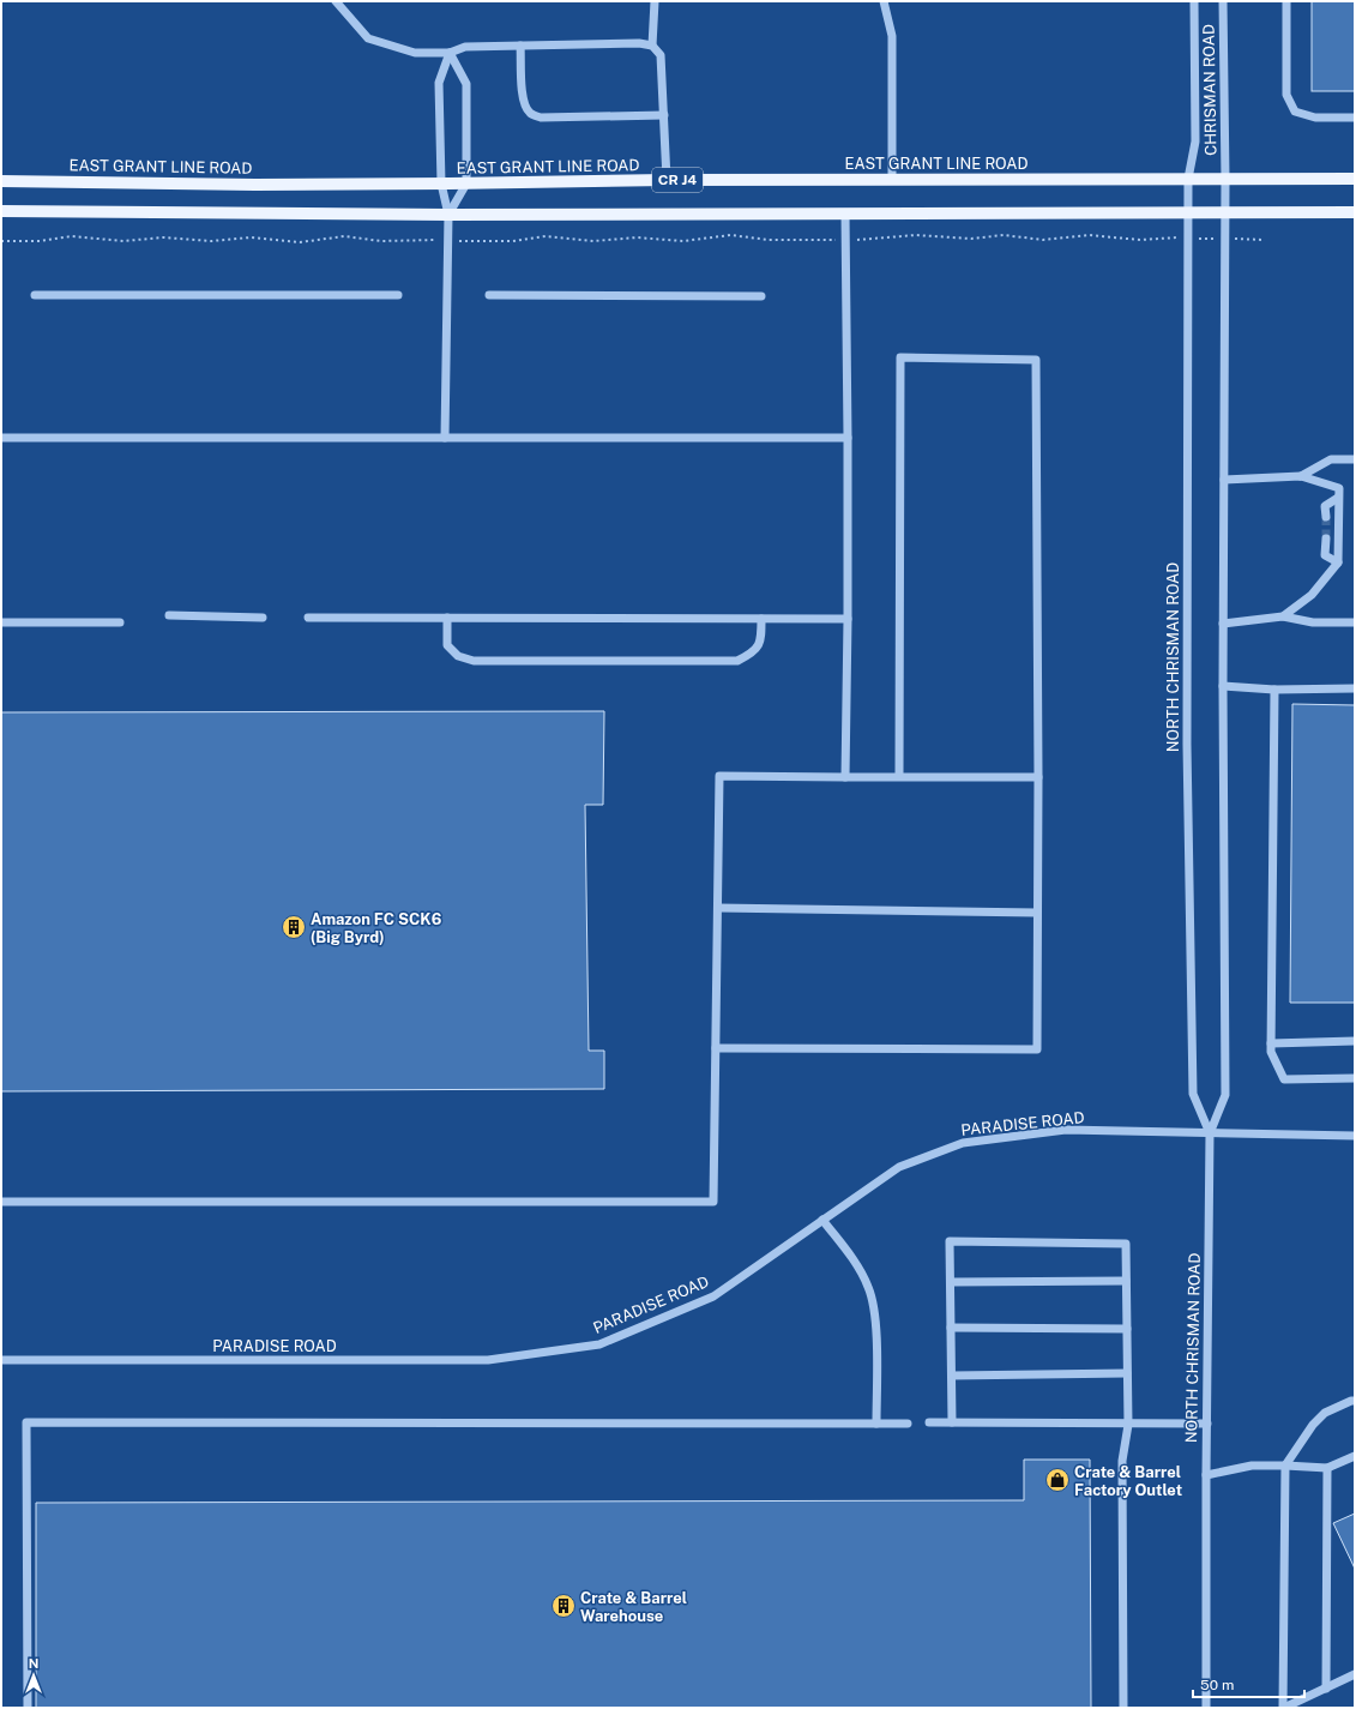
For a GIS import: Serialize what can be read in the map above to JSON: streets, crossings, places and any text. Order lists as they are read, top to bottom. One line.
{"streets":{"main road":["EAST GRANT LINE ROAD","CR J4"],"street":["CHRISMAN ROAD","NORTH CHRISMAN ROAD","PARADISE ROAD"]},"crossings":[["CHRISMAN ROAD","EAST GRANT LINE ROAD"],["CHRISMAN ROAD","NORTH CHRISMAN ROAD"],["EAST GRANT LINE ROAD","NORTH CHRISMAN ROAD"],["CR J4","NORTH CHRISMAN ROAD"],["NORTH CHRISMAN ROAD","PARADISE ROAD"]],"places":{"building":["Amazon FC SCK6 (Big Byrd)","Crate & Barrel Warehouse"],"shop":["Crate & Barrel Factory Outlet"]},"scale_bar":"50 m","north":"top"}
